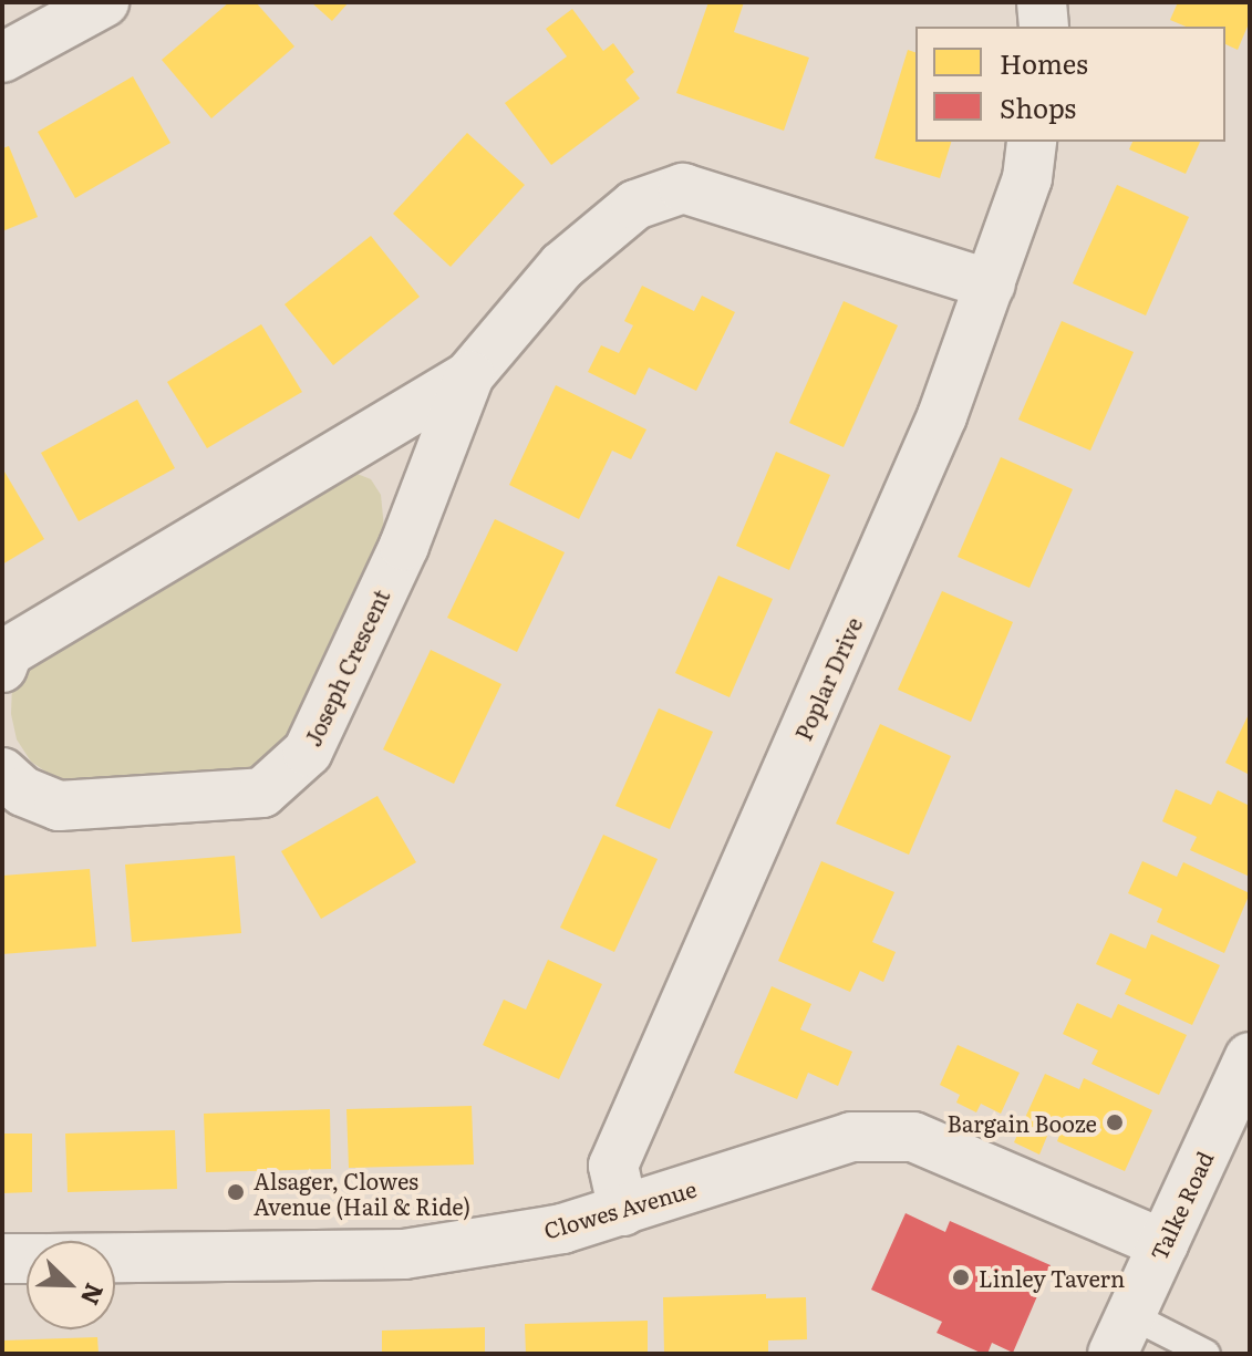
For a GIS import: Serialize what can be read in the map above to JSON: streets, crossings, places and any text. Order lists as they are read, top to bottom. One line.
{"streets":{"street":["Joseph Crescent","Poplar Drive","Talke Road","Clowes Avenue"]},"crossings":[["Joseph Crescent","Poplar Drive"],["Poplar Drive","Clowes Avenue"],["Talke Road","Clowes Avenue"]],"places":["Bargain Booze","Alsager, Clowes Avenue (Hail & Ride)","Linley Tavern"],"legend":["Homes","Shops"],"north":"bottom right"}
